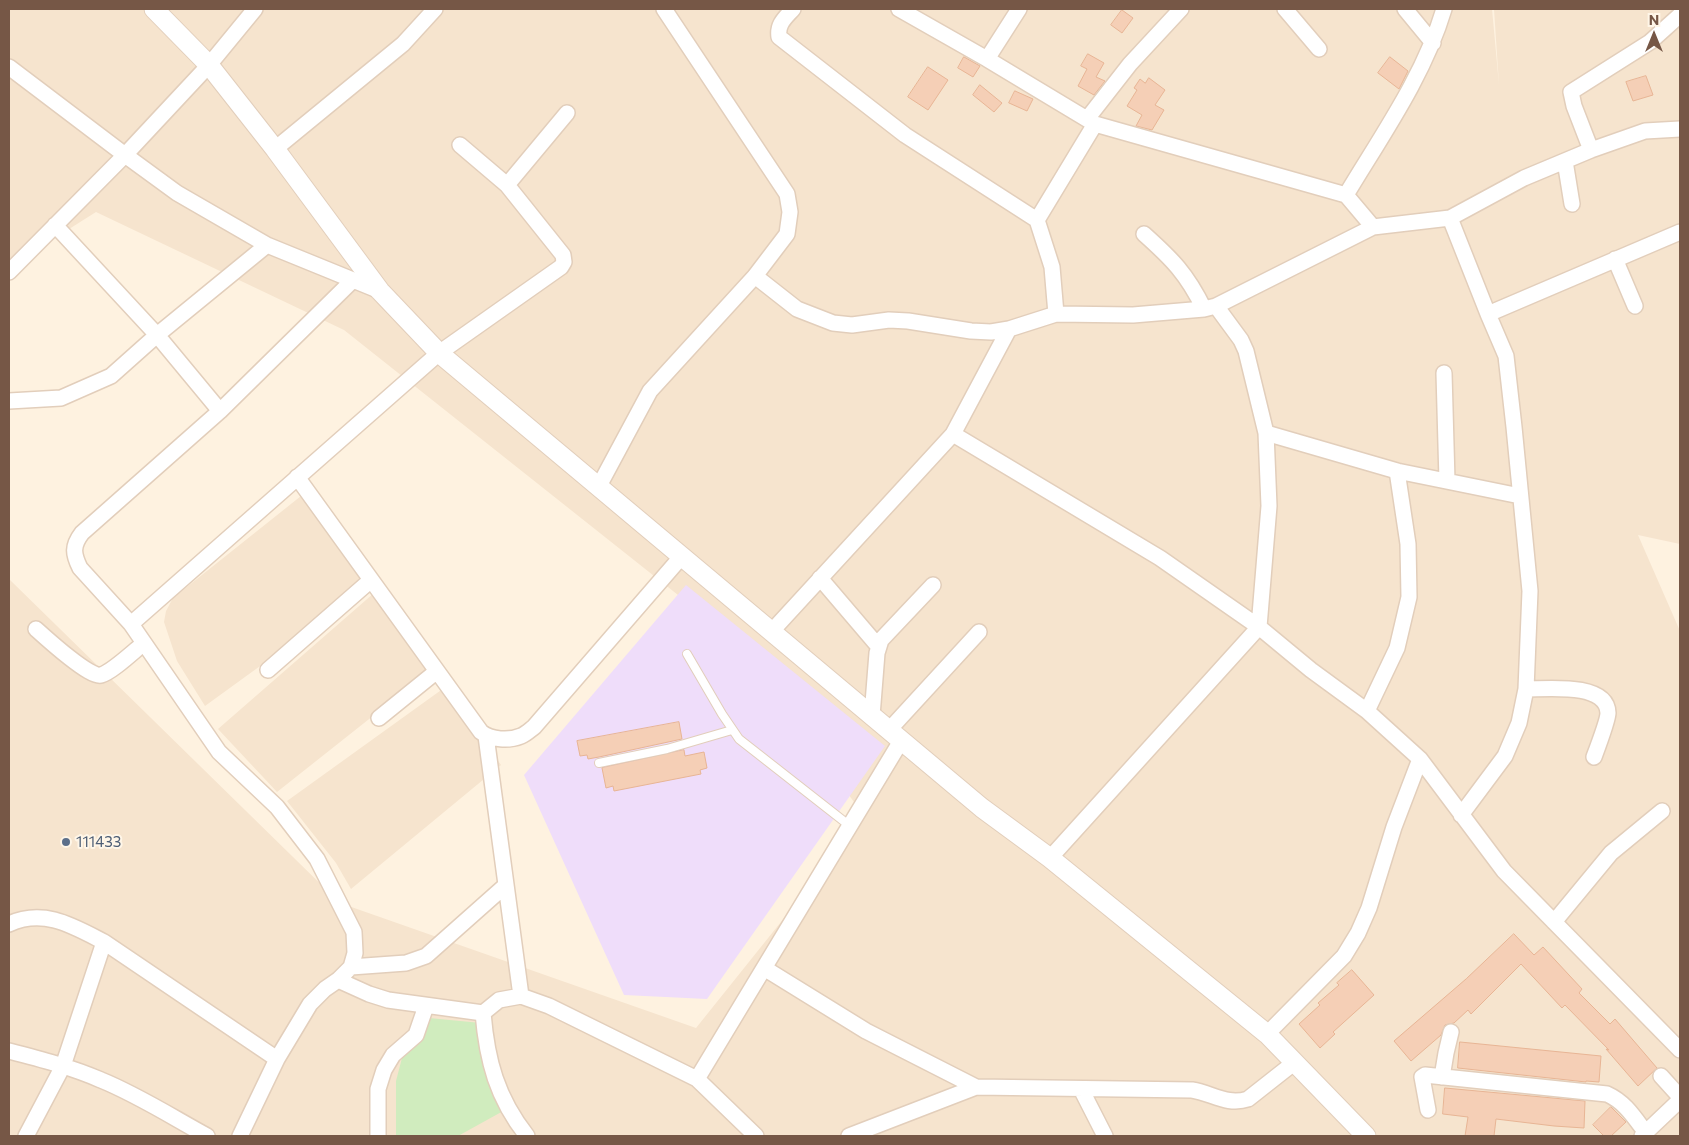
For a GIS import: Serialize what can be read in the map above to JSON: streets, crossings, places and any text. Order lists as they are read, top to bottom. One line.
{"places":["111433"],"north":"top"}
